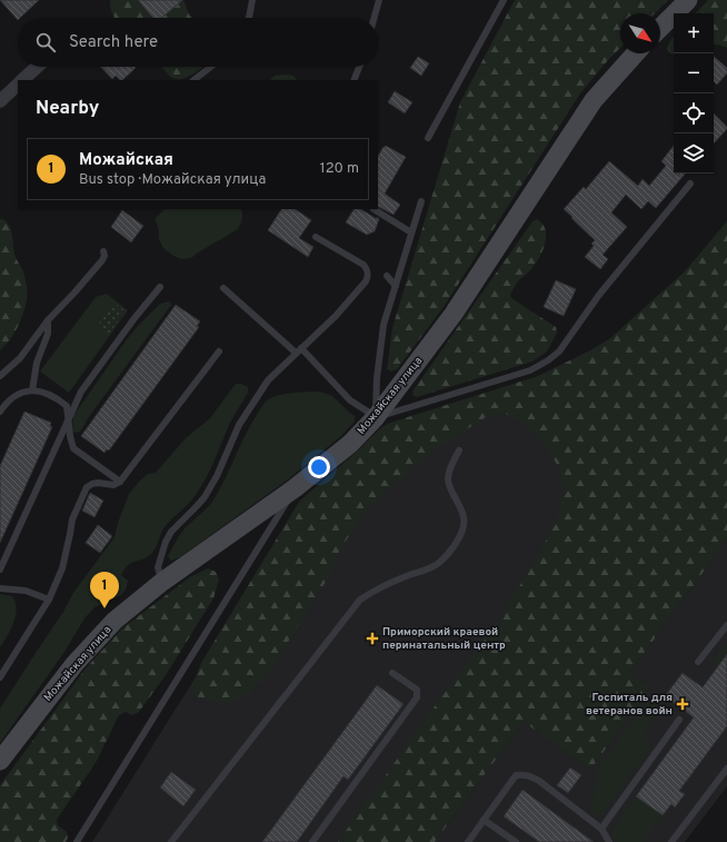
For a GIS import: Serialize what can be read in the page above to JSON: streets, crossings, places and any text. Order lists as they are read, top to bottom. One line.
{"streets":{"main road":["Можайская улица"]},"places":{"health":["Приморский краевой перинатальный центр","Госпиталь для ветеранов войн"]},"north":"bottom right","page":{"map_buttons":["+","−"],"search":"Search here","heading":"Nearby","list":[{"mark":"1","name":"Можайская","note":"Bus stop · Можайская улица","value":"120 m"}],"pins":"1"}}
